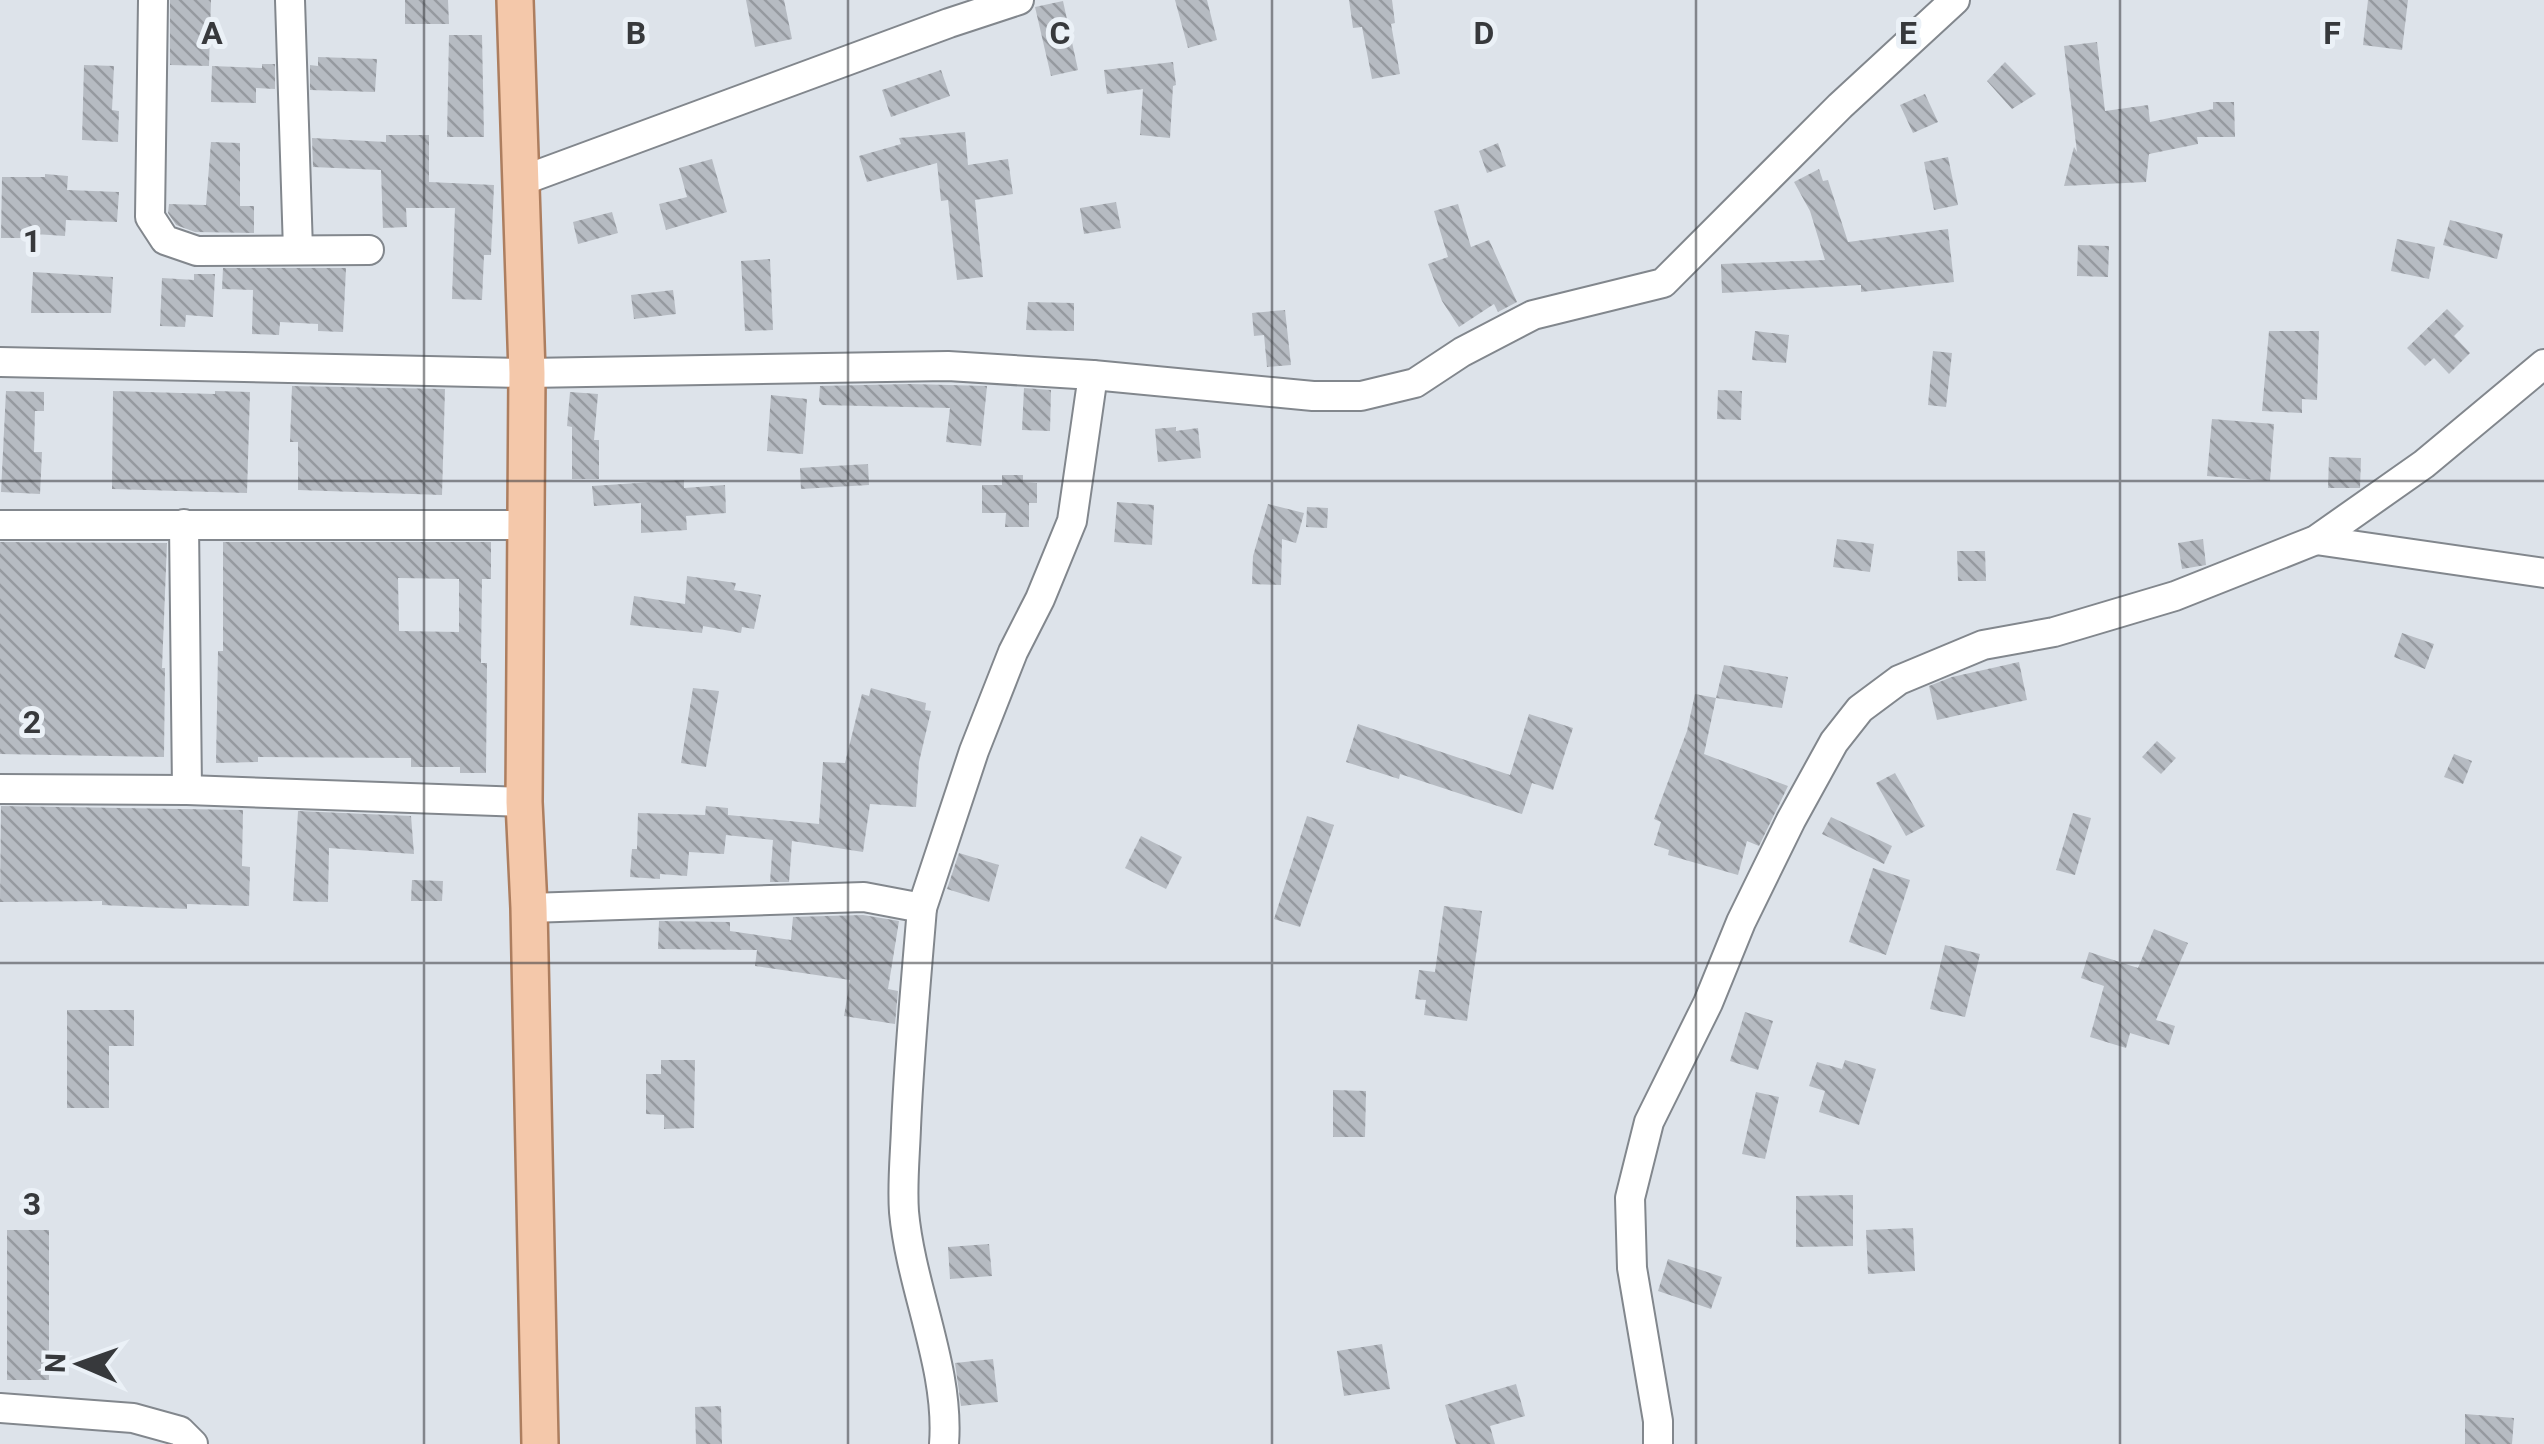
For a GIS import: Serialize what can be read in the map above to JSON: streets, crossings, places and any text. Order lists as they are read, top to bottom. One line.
{"north":"left","grid":{"columns":["A","B","C","D","E","F"],"rows":["1","2","3"]}}
